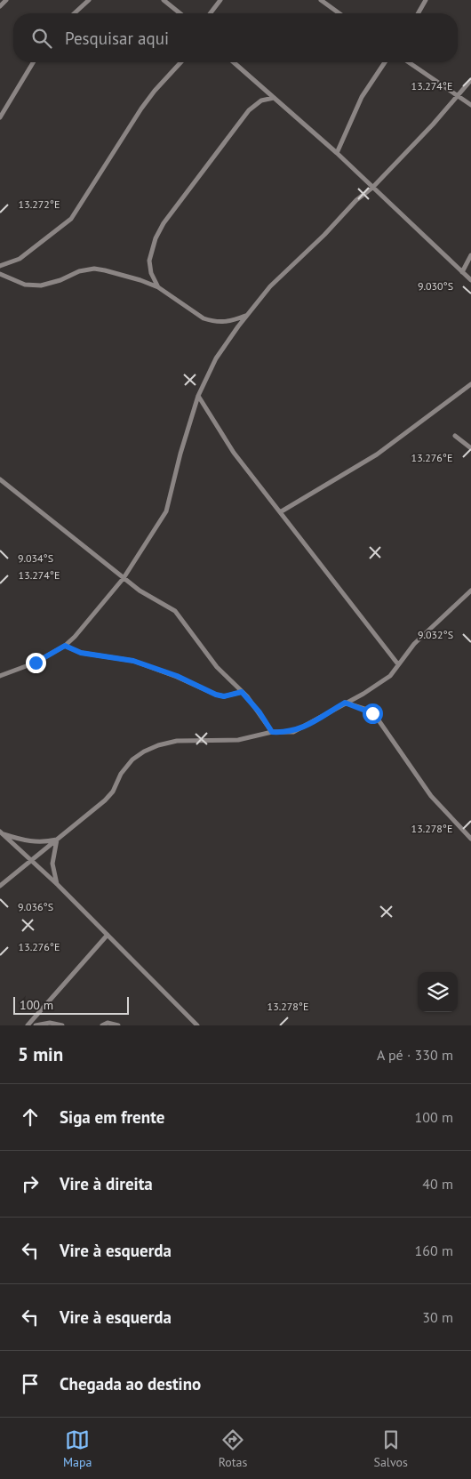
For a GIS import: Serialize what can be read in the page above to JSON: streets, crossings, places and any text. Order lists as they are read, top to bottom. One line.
{"scale_bar":"100 m","page":{"search":"Pesquisar aqui","scale":"100 m","heading":["5 min","A pé · 330 m"],"list":[["Siga em frente","100 m"],["Vire à direita","40 m"],["Vire à esquerda","160 m"],["Vire à esquerda","30 m"],"Chegada ao destino"],"nav":["Mapa","Rotas","Salvos"]},"coordinates":["13.274°E","13.272°E","9.030°S","13.276°E","9.034°S","9.032°S","13.278°E","9.036°S"]}
